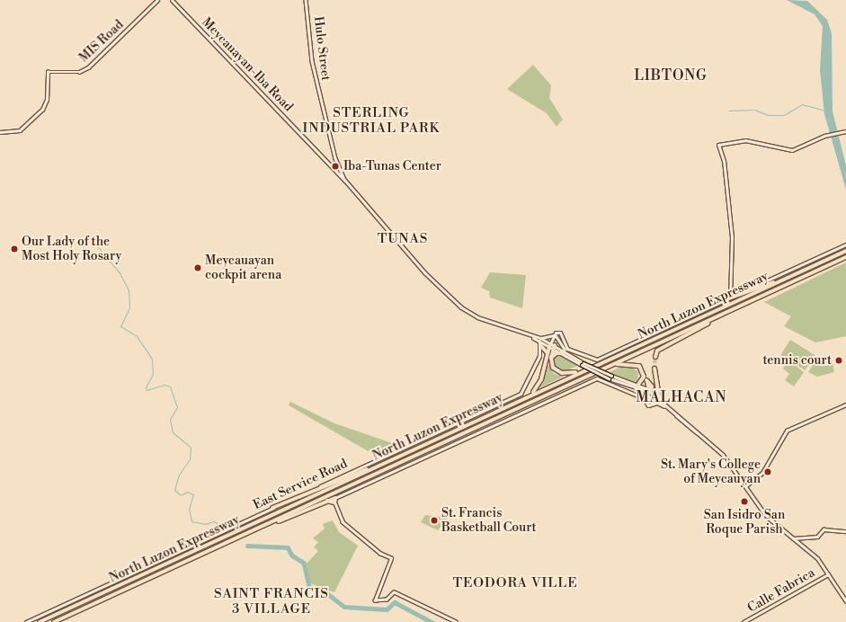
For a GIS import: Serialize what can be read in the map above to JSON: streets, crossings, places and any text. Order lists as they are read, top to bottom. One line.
{"streets":{"highway":["North Luzon Expressway"],"main road":["Meycauayan-Iba Road","East Service Road"],"street":["MIS Road","Hulo Street","Calle Fabrica"]},"crossings":[["Hulo Street","Meycauayan-Iba Road"],["Meycauayan-Iba Road","North Luzon Expressway"]],"districts":["LIBTONG","STERLING INDUSTRIAL PARK","TUNAS","MALHACAN","TEODORA VILLE","SAINT FRANCIS 3 VILLAGE"],"places":["Iba-Tunas Center","Our Lady of the Most Holy Rosary","Meycauayan cockpit arena","tennis court","St. Mary's College of Meycauyan","San Isidro San Roque Parish","St. Francis Basketball Court"]}
